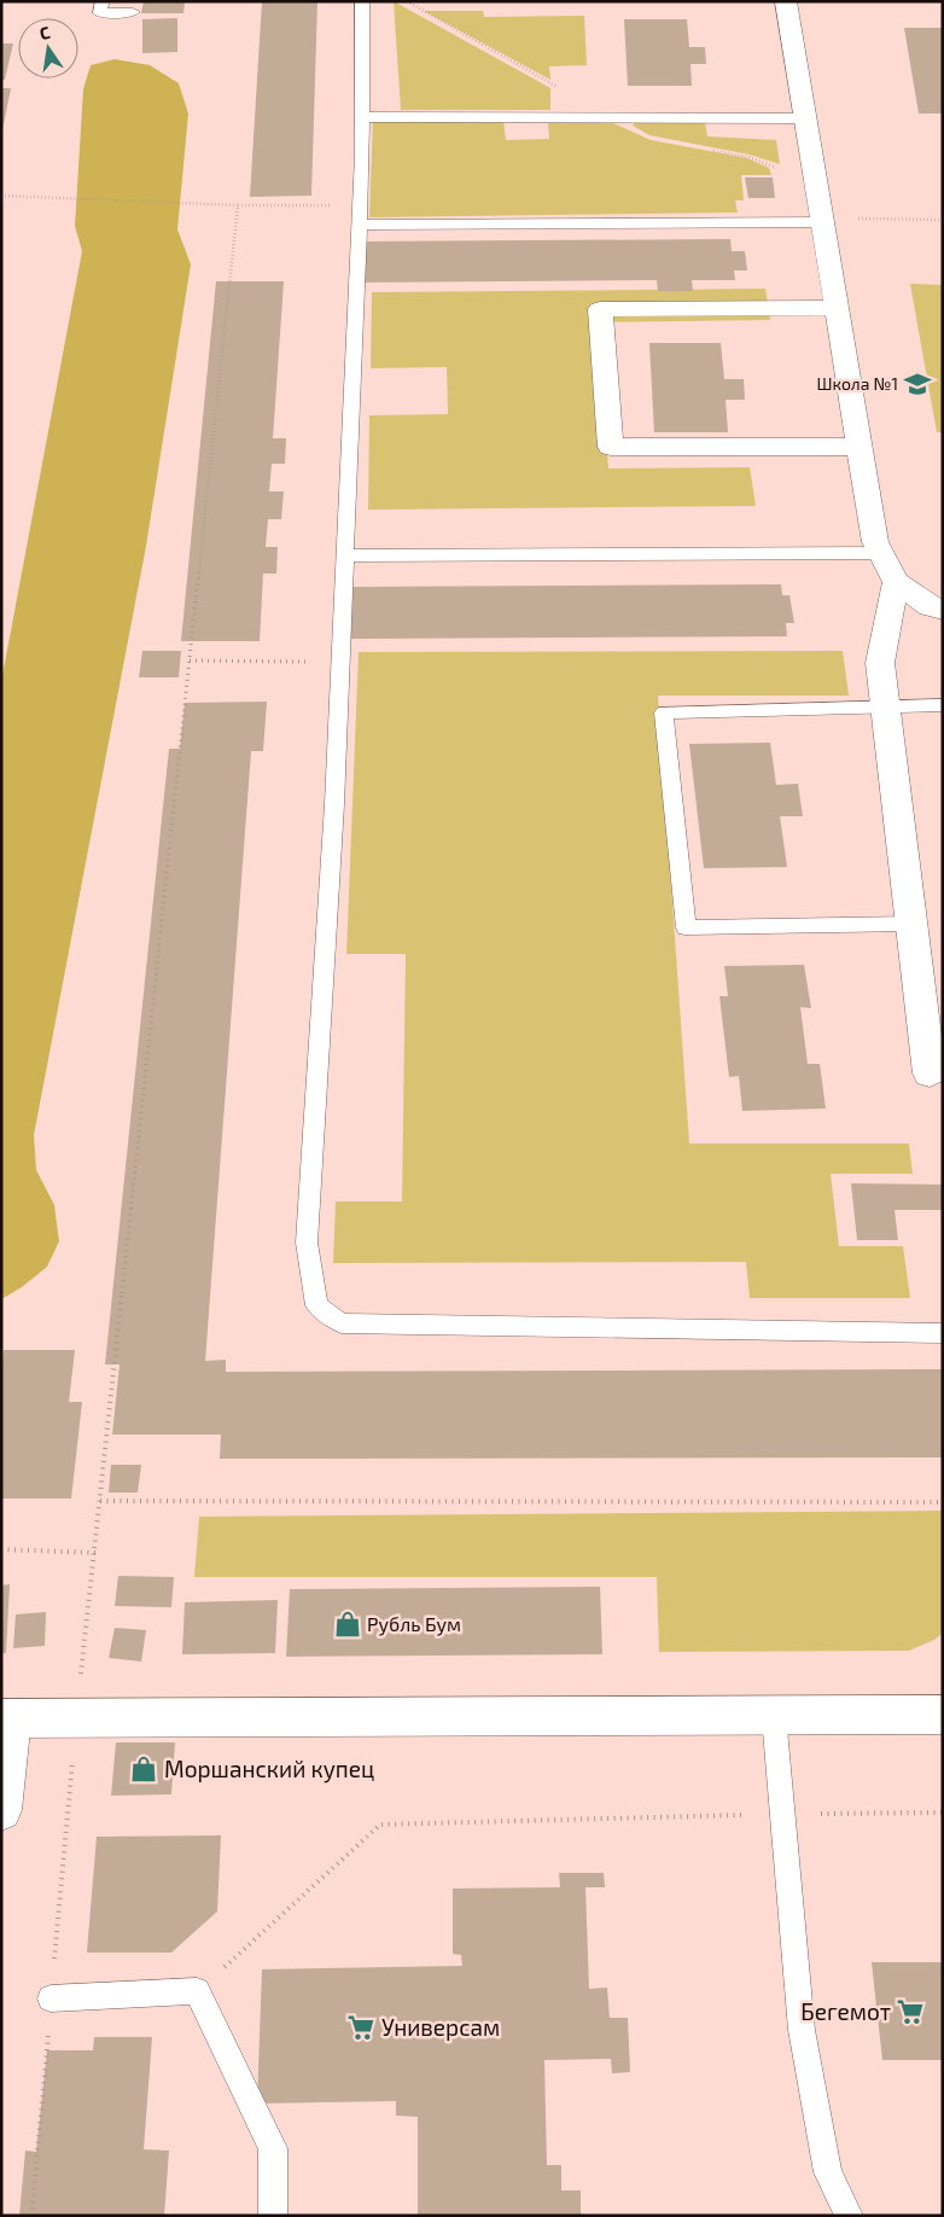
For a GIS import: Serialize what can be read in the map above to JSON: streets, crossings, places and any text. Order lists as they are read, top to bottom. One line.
{"places":{"school or university":["Школа №1"],"shop":["Рубль Бум","Моршанский купец"],"supermarket":["Бегемот","Универсам"]},"north":"top"}
